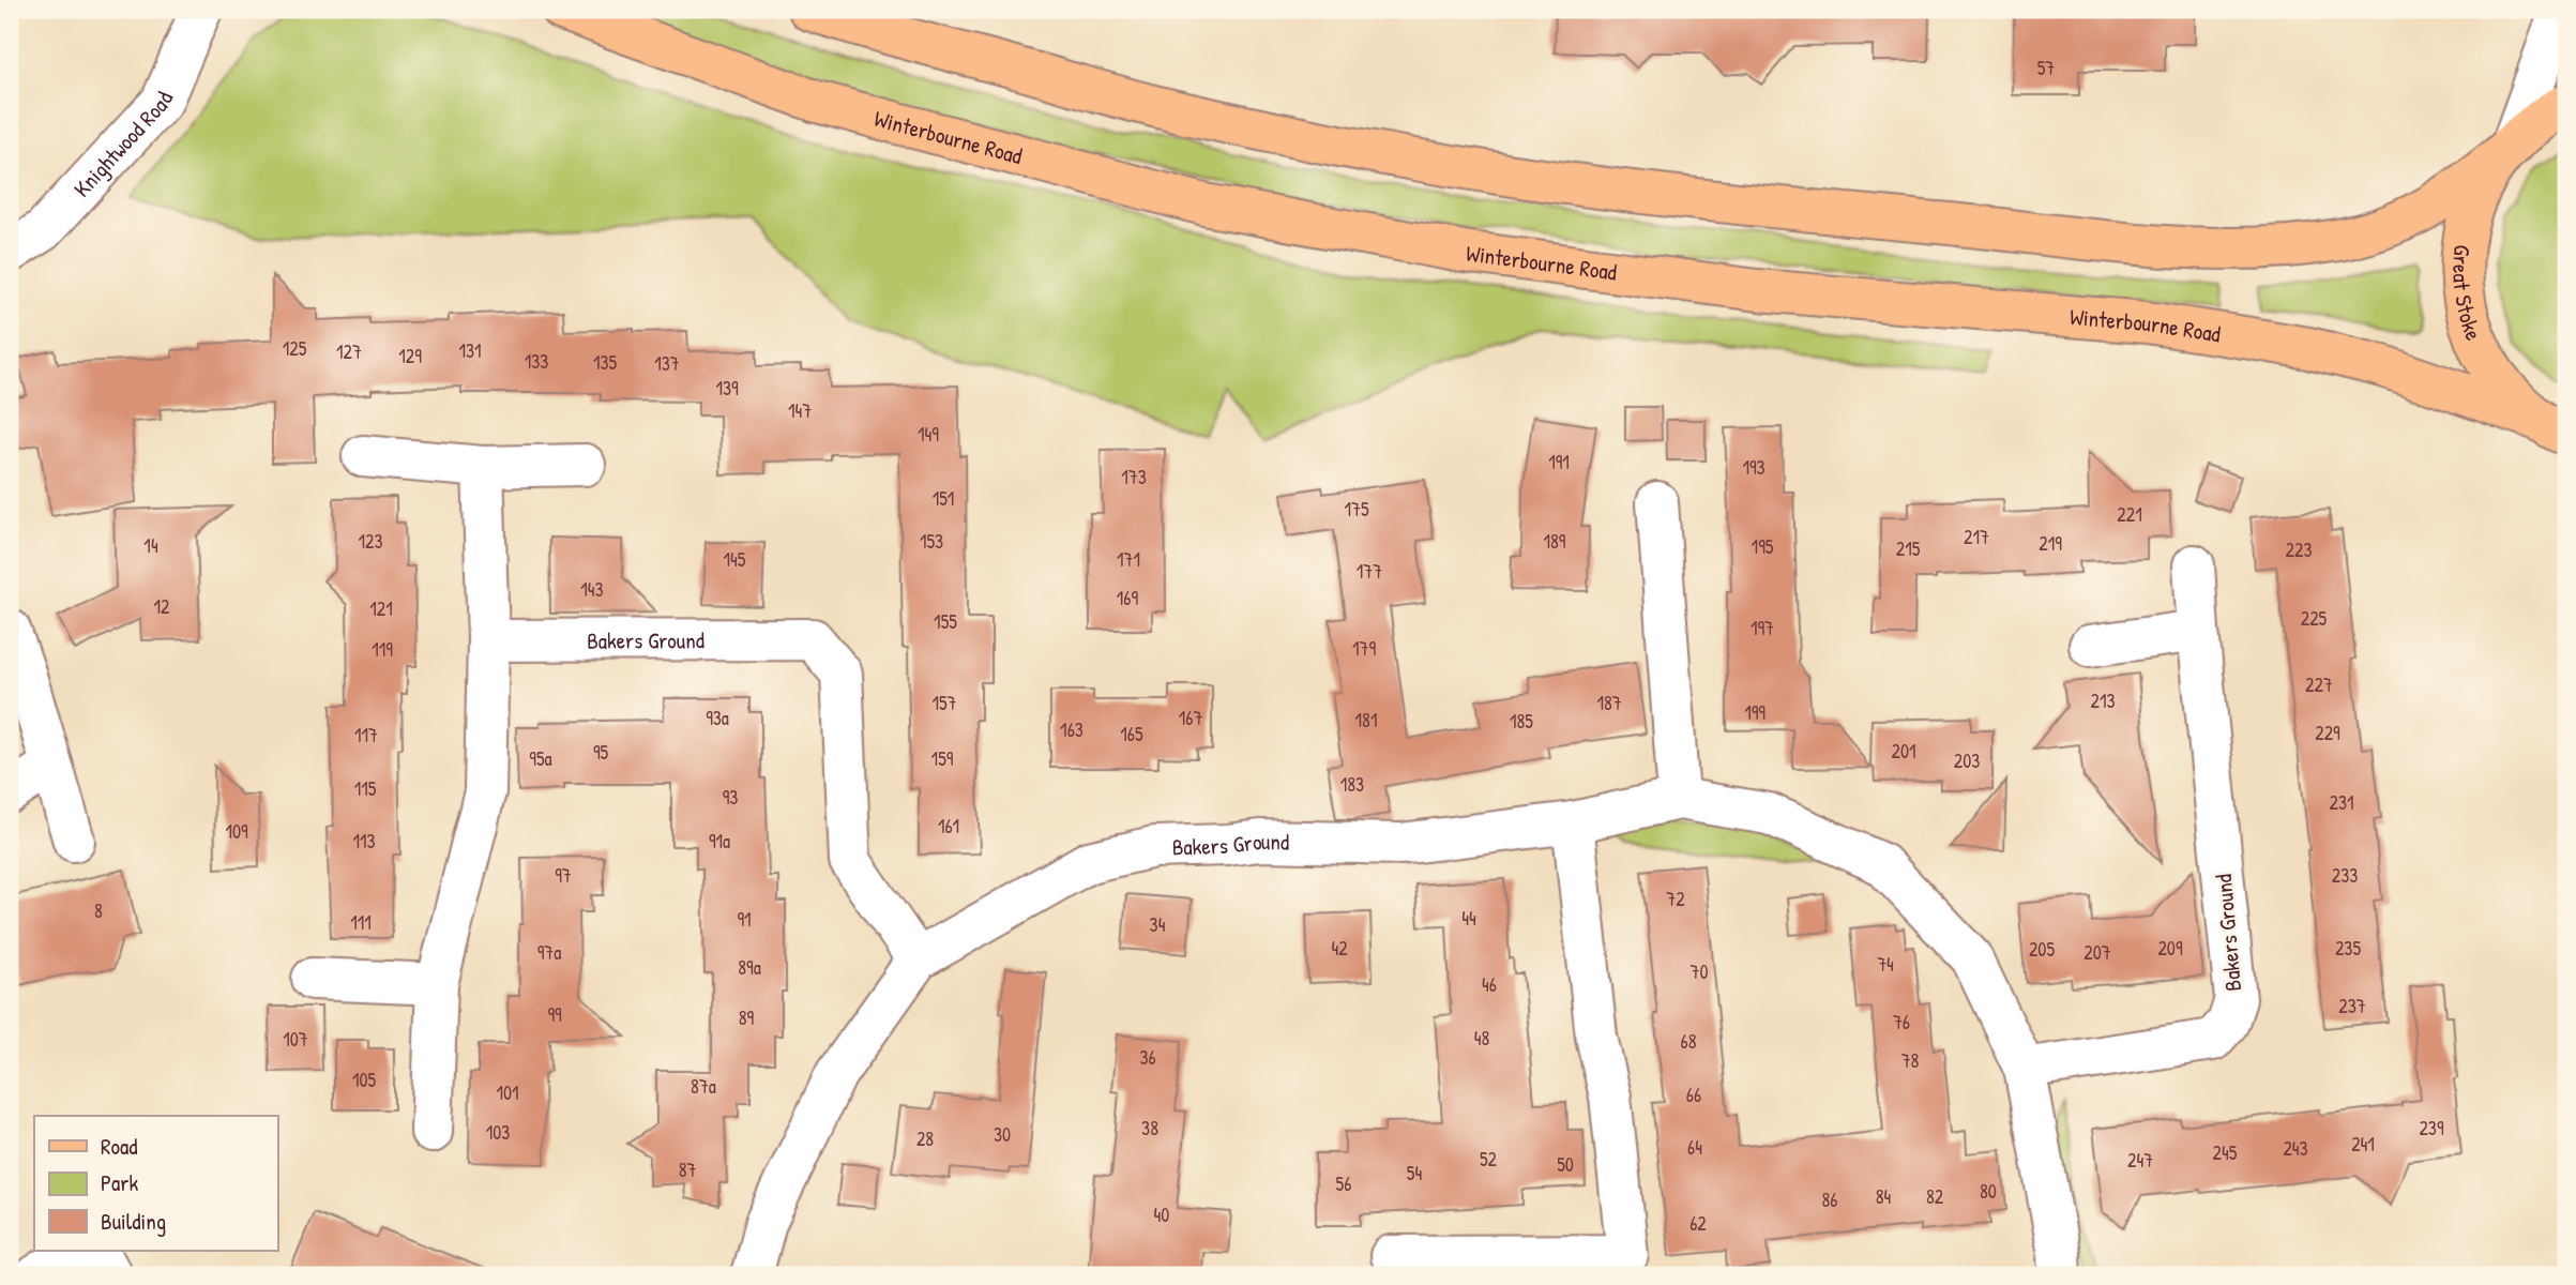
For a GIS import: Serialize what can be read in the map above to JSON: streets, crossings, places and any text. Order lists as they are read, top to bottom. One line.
{"streets":{"main road":["Winterbourne Road","Great Stoke"],"street":["Knightwood Road","Bakers Ground"]},"crossings":[["Winterbourne Road","Great Stoke"]],"house_numbers":["57","125","131","127","129","133","135","137","139","147","149","191","193","173","151","175","221","217","123","153","189","219","14","195","215","223","145","171","177","143","169","12","121","225","155","197","179","119","227","213","157","187","199","93a","167","181","185","163","229","165","117","201","95","95a","159","203","183","115","93","231","161","109","113","91a","97","233","72","8","44","91","111","34","42","209","235","205","97a","207","74","89a","70","46","237","99","89","76","48","107","68","36","78","105","87a","101","66","38","239","103","30","28","241","64","243","245","52","247","50","87","54","56","80","84","82","86","40","62"],"legend":["Road","Park","Building"]}
